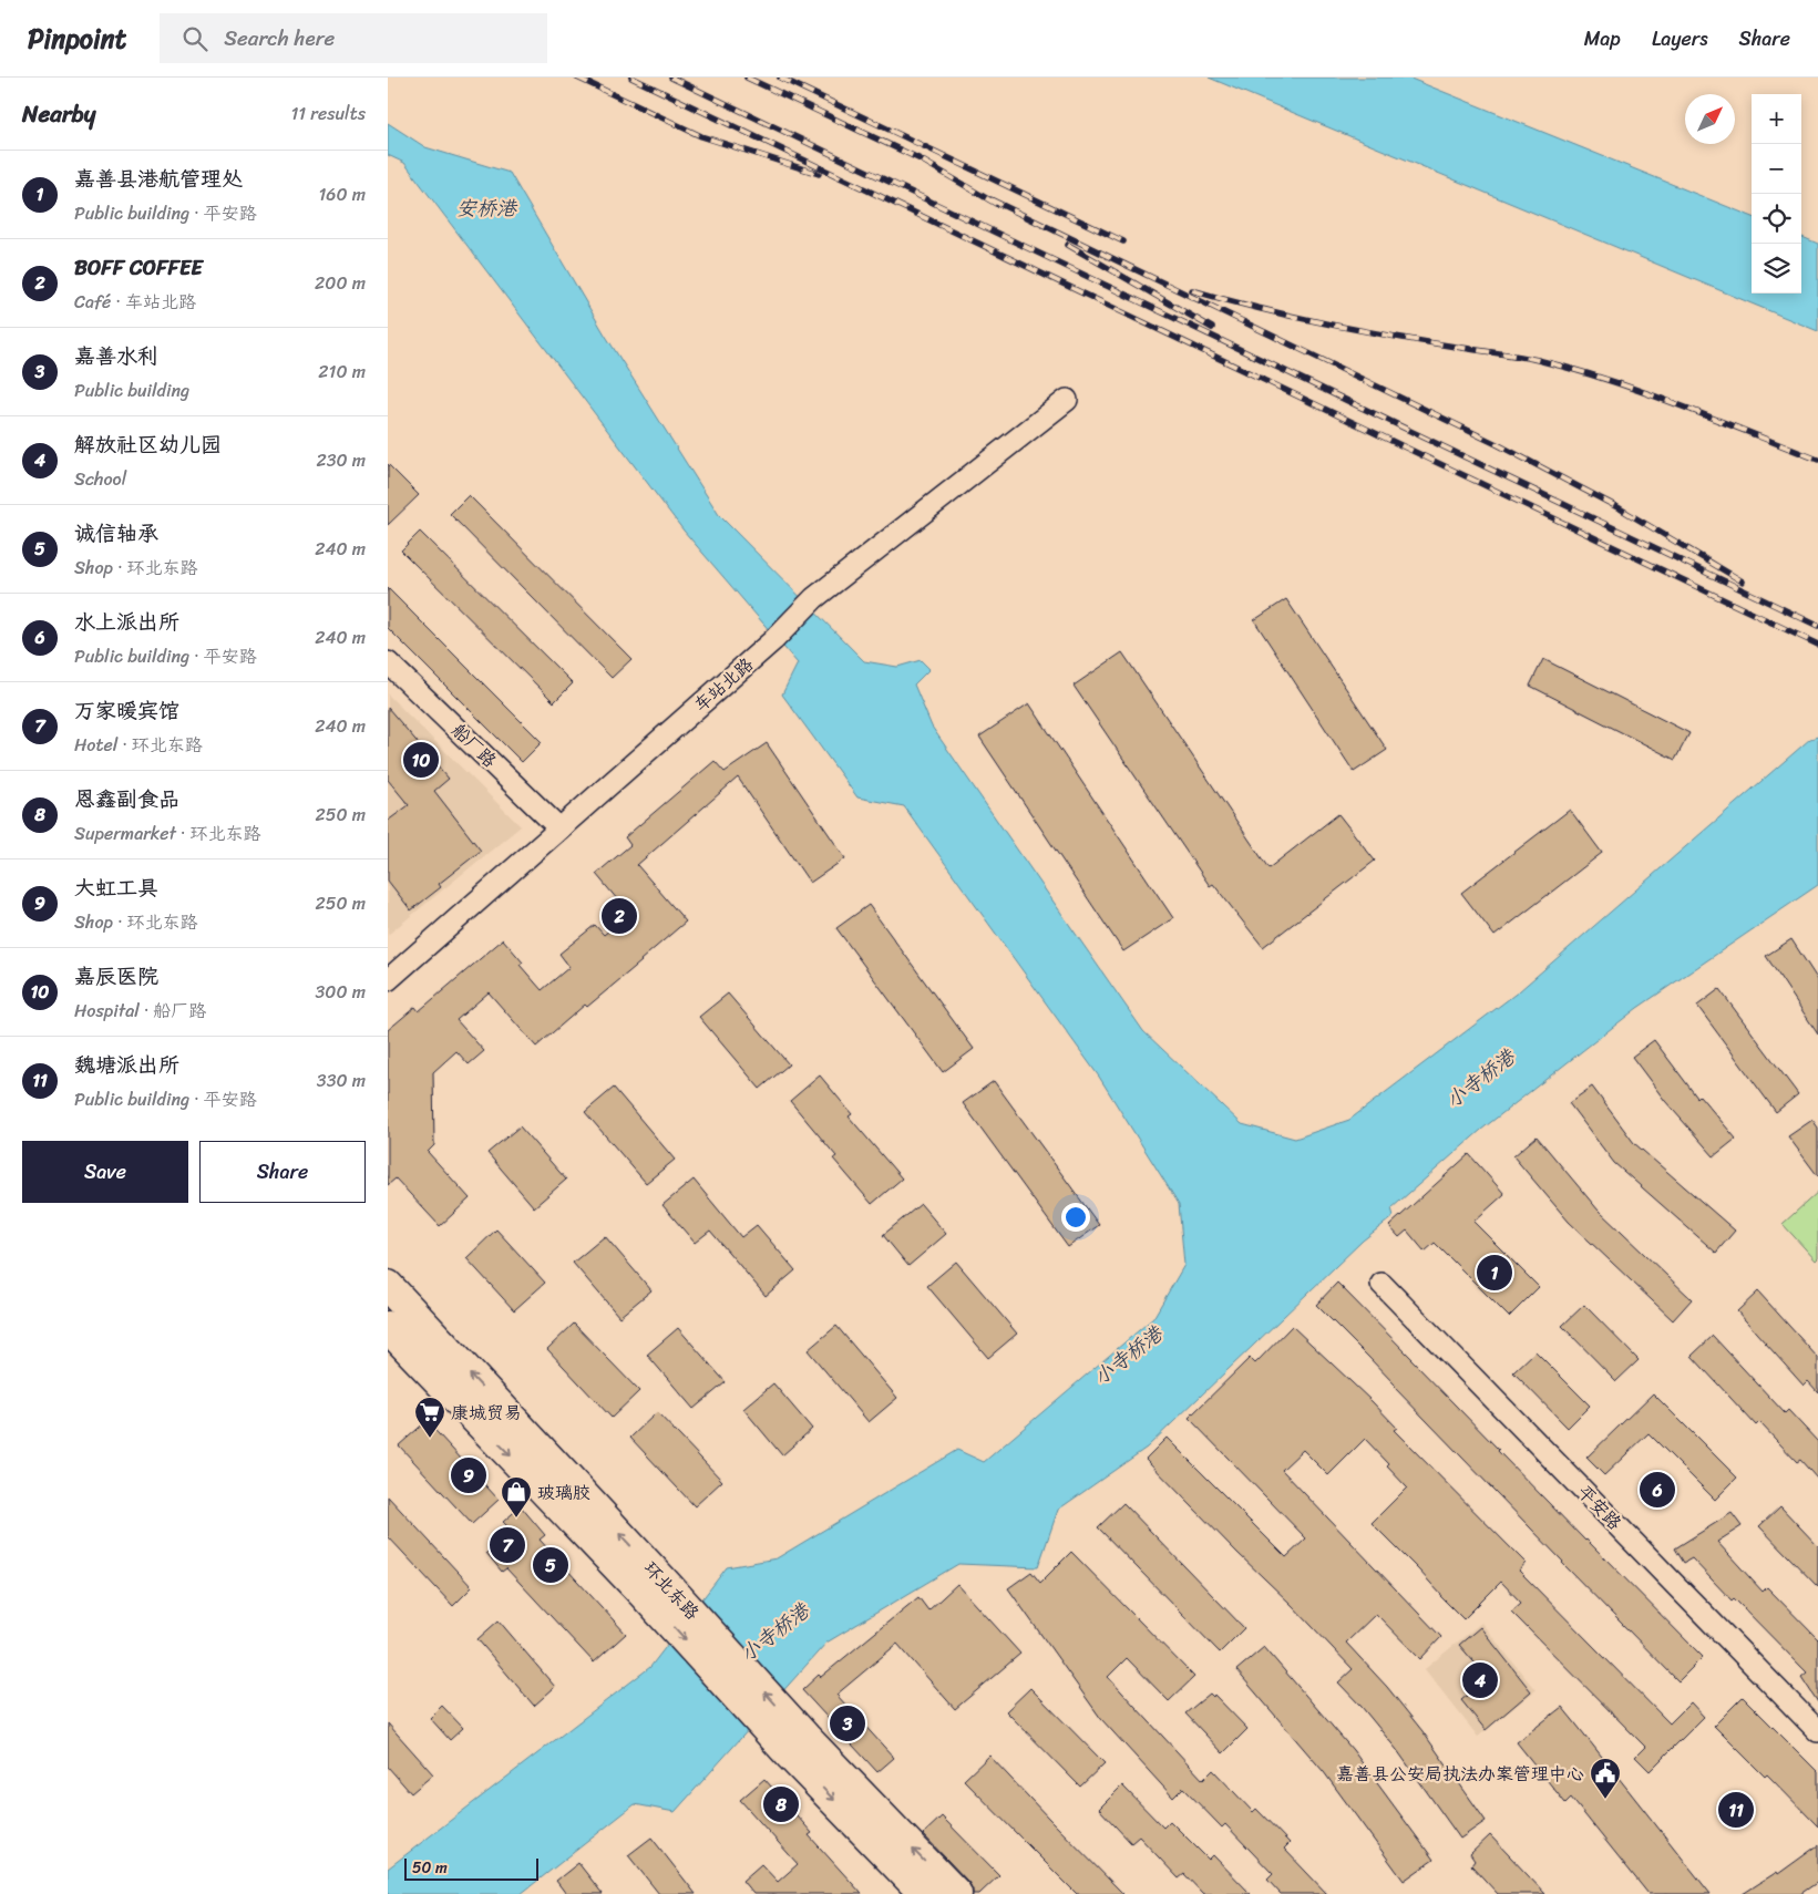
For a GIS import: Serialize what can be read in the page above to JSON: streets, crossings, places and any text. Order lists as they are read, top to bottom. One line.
{"streets":{"street":["车站北路","船厂路","平安路","环北东路"]},"crossings":[["车站北路","船厂路"]],"water":["安桥港","小寺桥港"],"places":{"supermarket":["康城贸易"],"shop":["玻璃胶"],"public building":["嘉善县公安局执法办案管理中心"]},"scale_bar":"50 m","north":"top right","page":{"header":"Pinpoint","search":"Search here","nav":["Map","Layers","Share"],"heading":["Nearby","11 results"],"map_buttons":["+","−"],"list":[{"mark":"1","name":"嘉善县港航管理处","note":"Public building · 平安路","value":"160 m"},{"mark":"2","name":"BOFF COFFEE","note":"Café · 车站北路","value":"200 m"},{"mark":"3","name":"嘉善水利","note":"Public building","value":"210 m"},{"mark":"4","name":"解放社区幼儿园","note":"School","value":"230 m"},{"mark":"5","name":"诚信轴承","note":"Shop · 环北东路","value":"240 m"},{"mark":"6","name":"水上派出所","note":"Public building · 平安路","value":"240 m"},{"mark":"7","name":"万家暖宾馆","note":"Hotel · 环北东路","value":"240 m"},{"mark":"8","name":"恩鑫副食品","note":"Supermarket · 环北东路","value":"250 m"},{"mark":"9","name":"大虹工具","note":"Shop · 环北东路","value":"250 m"},{"mark":"10","name":"嘉辰医院","note":"Hospital · 船厂路","value":"300 m"},{"mark":"11","name":"魏塘派出所","note":"Public building · 平安路","value":"330 m"}],"pins":["10","2","1","9","6","7","5","4","3","8","11"],"buttons":["Save","Share"],"scale":"50 m"}}
